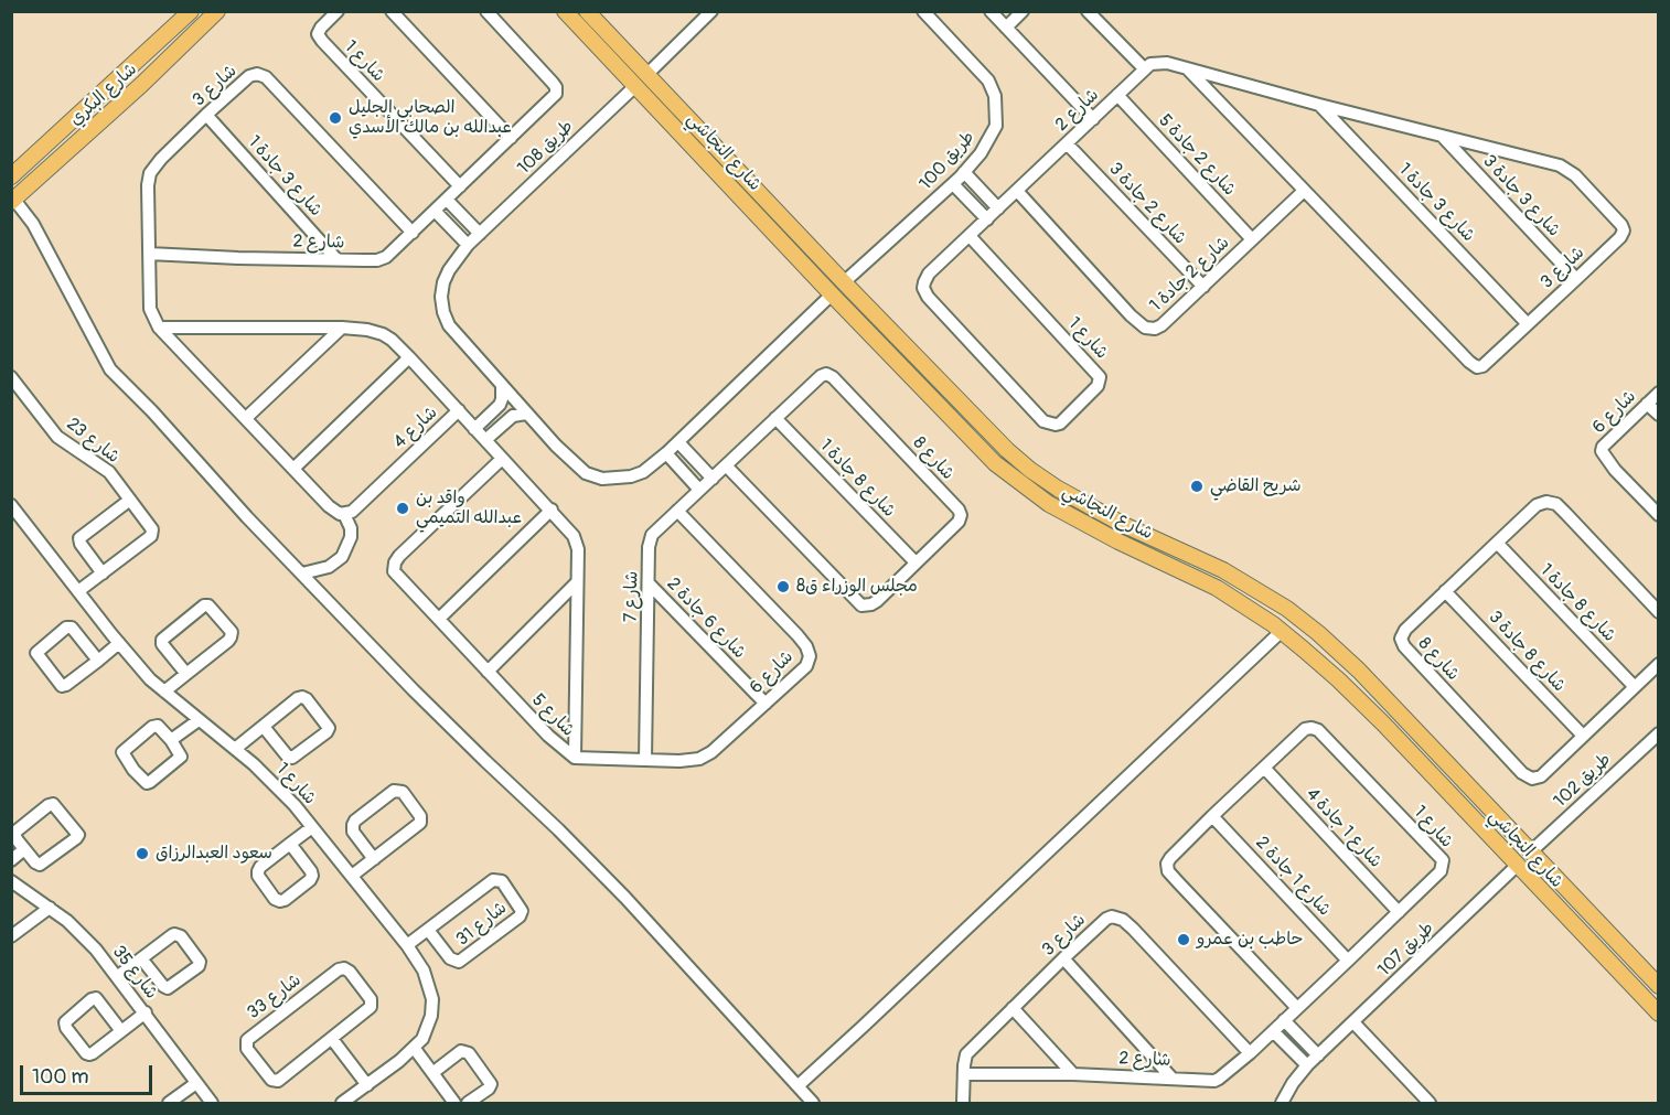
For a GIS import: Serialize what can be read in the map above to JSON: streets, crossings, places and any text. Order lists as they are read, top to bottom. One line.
{"streets":{"main road":["شارع البكري","شارع النجاشي"],"street":["شارع 1","شارع 3","شارع 2","طريق 108","شارع 2 جادة 5","طريق 100","شارع 3 جادة 1","شارع 3 جادة 3","شارع 2 جادة 3","شارع 2 جادة 1","شارع 6","شارع 4","شارع 23","شارع 8","شارع 8 جادة 1","شارع 7","شارع 6 جادة 2","شارع 8 جادة 3","شارع 5","طريق 102","شارع 1 جادة 4","شارع 1 جادة 2","شارع 31","طريق 107","شارع 35","شارع 33"]},"crossings":[["شارع 1","شارع 2"],["شارع 1","شارع 23"],["شارع 1","شارع 1 جادة 4"],["شارع 1","شارع 1 جادة 2"],["شارع 1","شارع 31"],["شارع 3","شارع 2"],["شارع 3","شارع 3 جادة 1"],["شارع 3","شارع 3 جادة 3"],["شارع 3","شارع 2 جادة 1"],["شارع 3","شارع 4"],["شارع 2","شارع 2 جادة 5"],["شارع 2","شارع 3 جادة 1"],["شارع 2","شارع 2 جادة 3"],["شارع 2","شارع 2 جادة 1"],["طريق 108","شارع النجاشي"],["شارع النجاشي","طريق 100"],["شارع النجاشي","طريق 102"],["شارع النجاشي","طريق 107"],["شارع 2 جادة 5","شارع 2 جادة 1"],["شارع 2 جادة 3","شارع 2 جادة 1"],["شارع 6","شارع 7"],["شارع 6","شارع 6 جادة 2"],["شارع 6","شارع 5"],["شارع 4","شارع 5"],["شارع 8","شارع 8 جادة 1"],["شارع 8","شارع 7"],["شارع 8","شارع 8 جادة 3"],["شارع 7","شارع 6 جادة 2"]],"places":["الصحابي الجليل عبدالله بن مالك الأسدي","شريح القاضي","واقد بن عبدالله التميمي","مجلس الوزراء ق8","سعود العبدالرزاق","حاطب بن عمرو"],"scale_bar":"100 m"}
